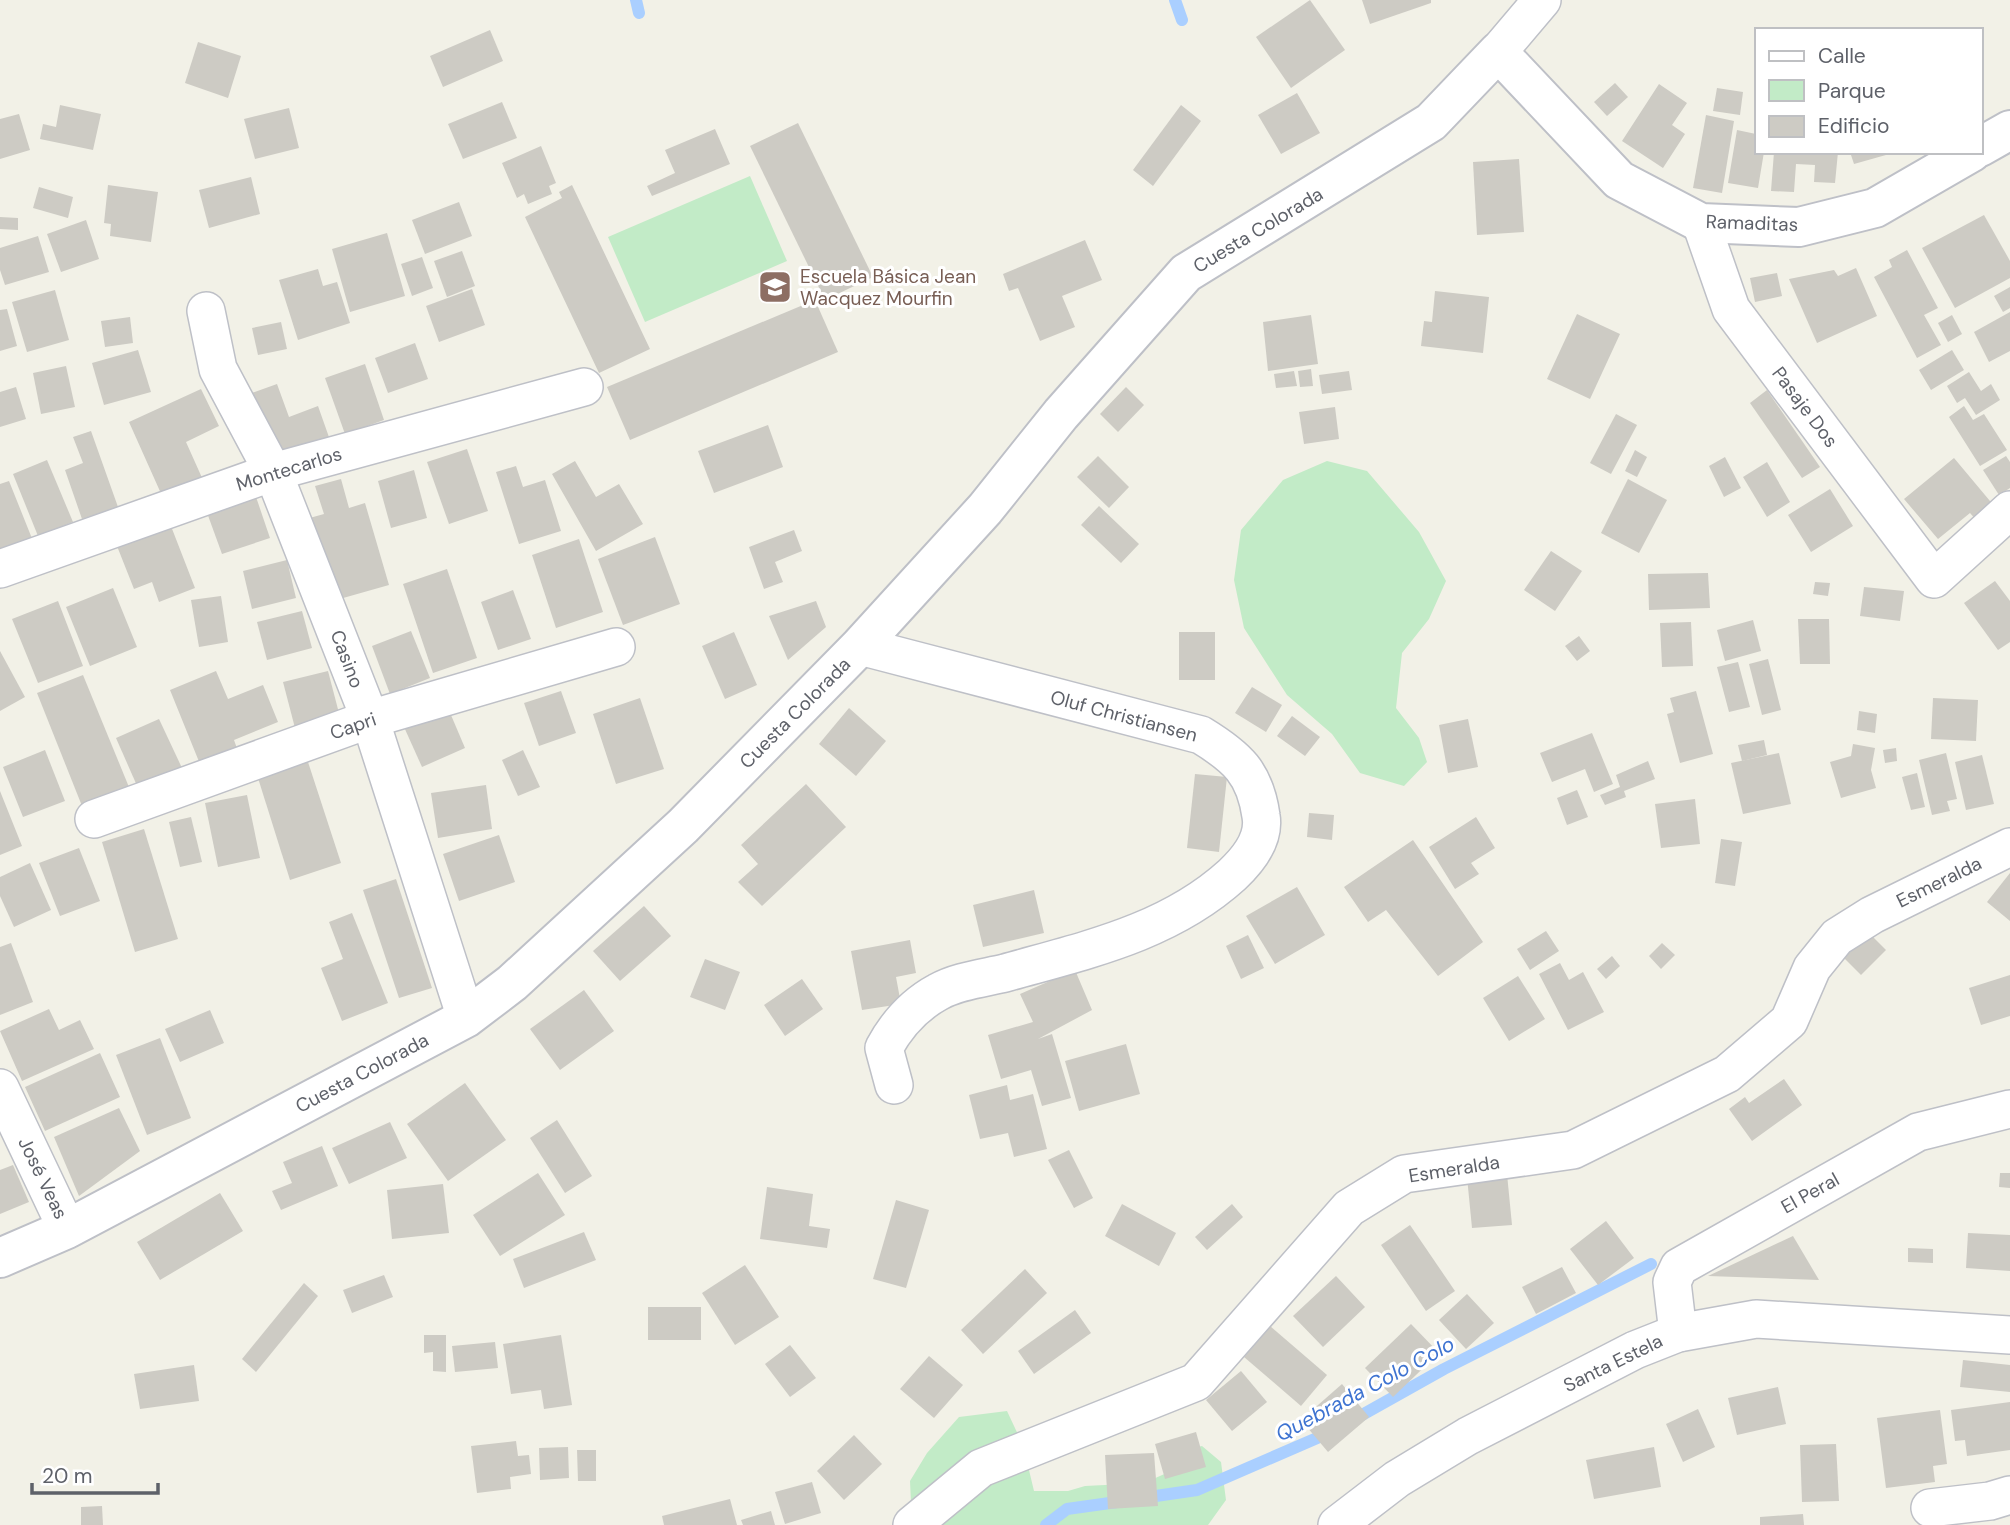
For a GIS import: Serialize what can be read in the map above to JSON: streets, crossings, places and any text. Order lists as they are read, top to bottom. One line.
{"streets":{"street":["Ramaditas","Cuesta Colorada","Pasaje Dos","Montecarlos","Casino","Oluf Christiansen","Capri","Esmeralda","José Veas","El Peral","Santa Estela"]},"crossings":[["Ramaditas","Cuesta Colorada"],["Ramaditas","Pasaje Dos"],["Cuesta Colorada","Casino"],["Cuesta Colorada","Oluf Christiansen"],["Cuesta Colorada","José Veas"],["Montecarlos","Casino"],["Casino","Capri"],["El Peral","Santa Estela"]],"water":["Quebrada Colo Colo"],"places":{"school or university":["Escuela Básica Jean Wacquez Mourfin"]},"legend":["Calle","Parque","Edificio"],"scale_bar":"20 m"}
